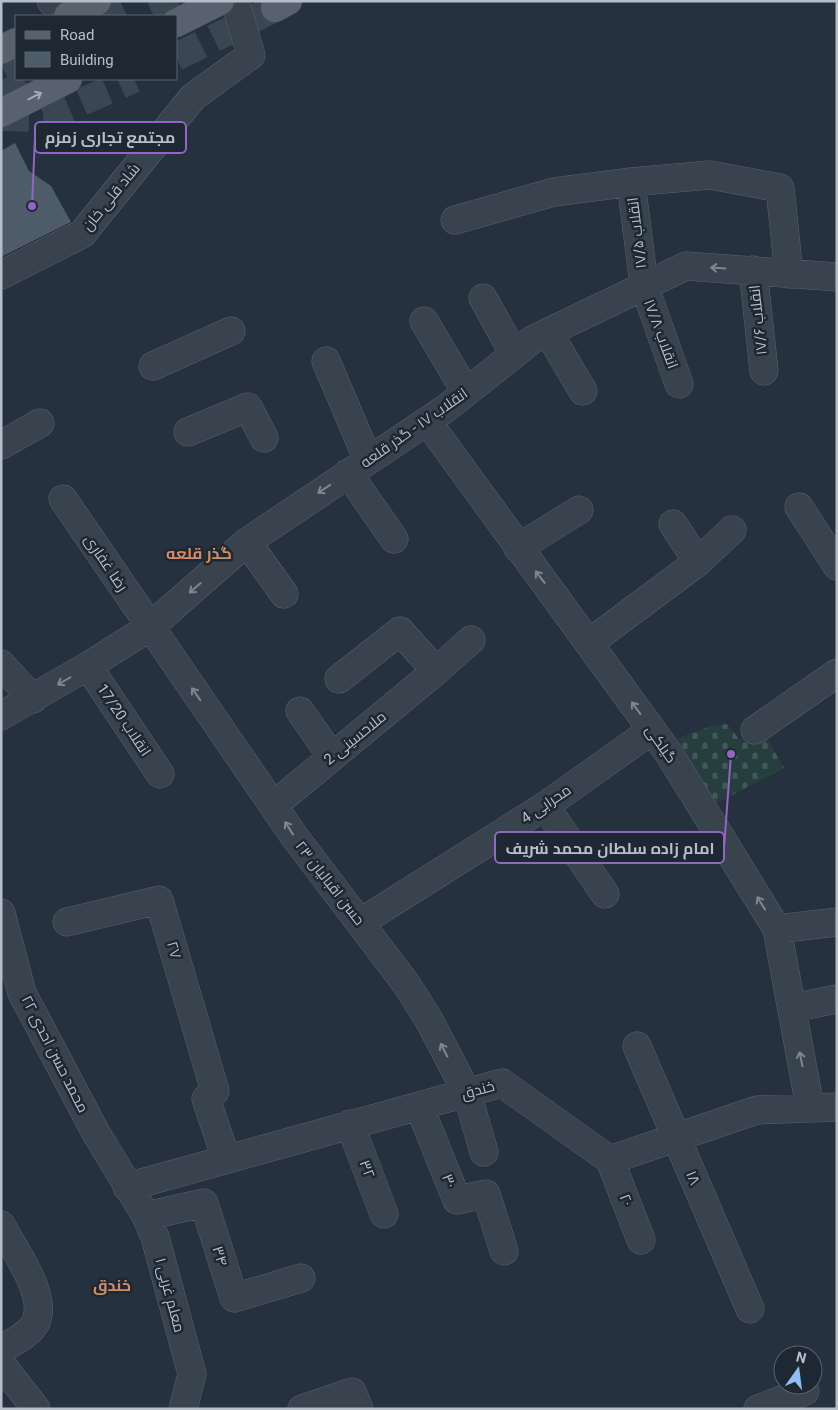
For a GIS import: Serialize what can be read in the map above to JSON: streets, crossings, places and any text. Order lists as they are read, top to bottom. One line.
{"streets":{"street":["شاد قلی خان","انقلاب ۱۷/۵","انقلاب ۱۷/۶","انقلاب ۱۷/۸","انقلاب ۱۷ - گذر قلعه","رضا غفاری","انقلاب 17/20","ملاحسینی 2","گیلکی","محرابی 4","۲۳ حسن اقبالیان","۲۷","۲۲ محمد حسن احدی","خندق","۳۲","۱۸","۳۰","۲۰","۳۴","معلم غربی ۱"]},"crossings":[["انقلاب ۱۷/۵","انقلاب ۱۷/۸"],["انقلاب ۱۷/۵","انقلاب ۱۷ - گذر قلعه"],["انقلاب ۱۷/۶","انقلاب ۱۷ - گذر قلعه"],["انقلاب ۱۷/۸","انقلاب ۱۷ - گذر قلعه"],["انقلاب ۱۷ - گذر قلعه","رضا غفاری"],["انقلاب ۱۷ - گذر قلعه","انقلاب 17/20"],["انقلاب ۱۷ - گذر قلعه","گیلکی"],["انقلاب ۱۷ - گذر قلعه","۲۳ حسن اقبالیان"],["رضا غفاری","۲۳ حسن اقبالیان"],["ملاحسینی 2","۲۳ حسن اقبالیان"],["گیلکی","محرابی 4"],["محرابی 4","۲۳ حسن اقبالیان"],["۲۳ حسن اقبالیان","خندق"],["۲۷","خندق"],["۲۲ محمد حسن احدی","خندق"],["۲۲ محمد حسن احدی","معلم غربی ۱"],["خندق","۳۲"],["خندق","۳۰"],["خندق","۲۰"],["خندق","معلم غربی ۱"],["۳۴","معلم غربی ۱"]],"districts":["گذر قلعه","خندق"],"places":["مجتمع تجاری زمزم","امام زاده سلطان محمد شریف"],"legend":["Road","Building"],"north":"top"}
